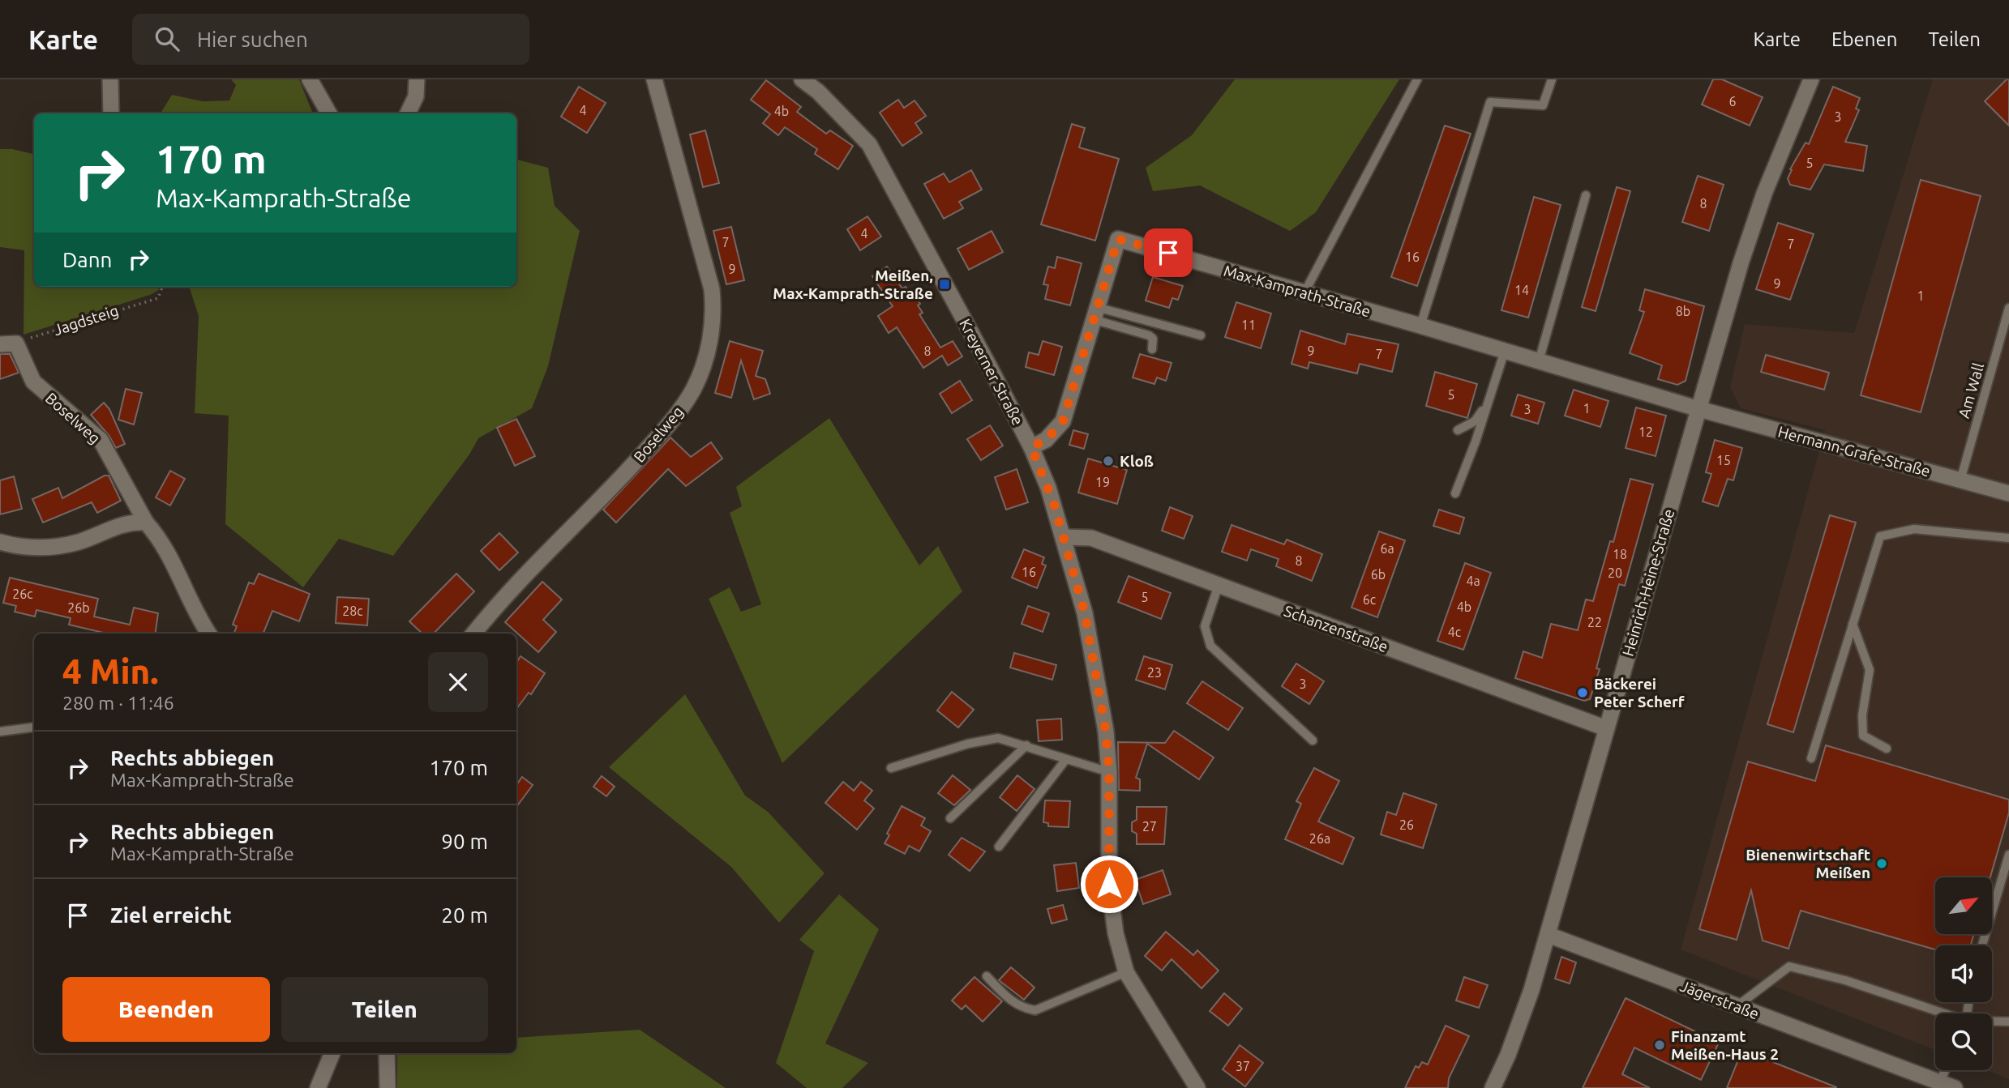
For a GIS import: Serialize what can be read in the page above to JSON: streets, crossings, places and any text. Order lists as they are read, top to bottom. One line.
{"streets":{"street":["Max-Kamprath-Straße","Kreyerner Straße","Boselweg","Hermann-Grafe-Straße","Heinrich-Heine-Straße","Schanzenstraße","Jägerstraße"],"lane":["Am Wall"],"path":["Jagdsteig"]},"crossings":[["Max-Kamprath-Straße","Kreyerner Straße"],["Max-Kamprath-Straße","Hermann-Grafe-Straße"],["Max-Kamprath-Straße","Heinrich-Heine-Straße"],["Jagdsteig","Boselweg"],["Kreyerner Straße","Schanzenstraße"],["Am Wall","Hermann-Grafe-Straße"],["Hermann-Grafe-Straße","Heinrich-Heine-Straße"],["Heinrich-Heine-Straße","Schanzenstraße"],["Heinrich-Heine-Straße","Jägerstraße"]],"places":{"transit":["Meißen, Max-Kamprath-Straße"],"other":["Kloß","Bäckerei Peter Scherf","Bienenwirtschaft Meißen","Finanzamt Meißen-Haus 2"]},"house_numbers":["6","4","4b","3","5","8","4","7","7","16","9","9","14","1","8b","11","8","9","7","5","1","3","12","15","19","6a","18","8","16","20","6b","4a","26c","5","6c","4b","26b","28c","22","4c","23","3","26","27","26a","37"],"north":"top right","page":{"header":"Karte","search":"Hier suchen","nav":["Karte","Ebenen","Teilen"],"turn":["170 m","Max-Kamprath-Straße"],"then":"Dann","heading":["4 Min.","280 m · 11:46"],"list":[{"name":"Rechts abbiegen","note":"Max-Kamprath-Straße","value":"170 m"},{"name":"Rechts abbiegen","note":"Max-Kamprath-Straße","value":"90 m"},{"name":"Ziel erreicht","value":"20 m"}],"buttons":["Beenden","Teilen"]}}
